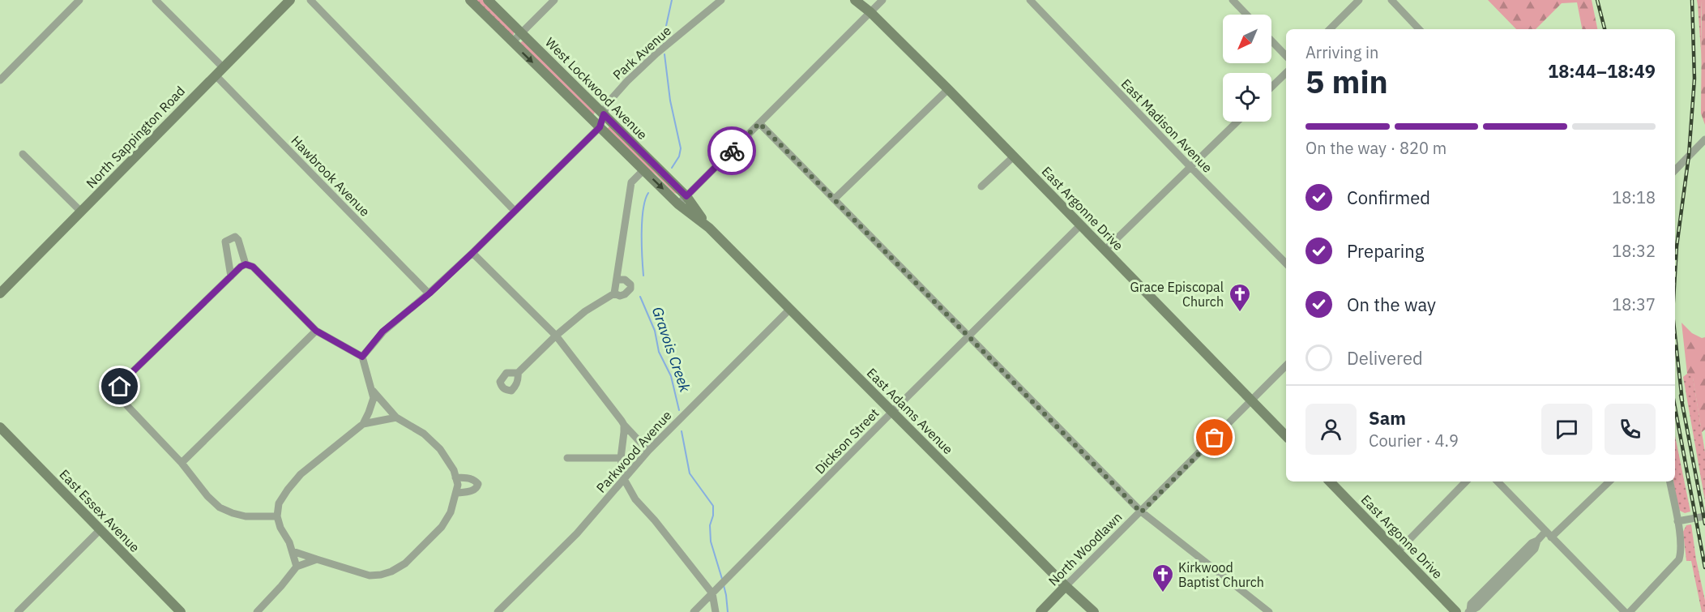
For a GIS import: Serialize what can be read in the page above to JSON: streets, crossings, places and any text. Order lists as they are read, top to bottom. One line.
{"streets":{"street":["Park Avenue","West Lockwood Avenue","East Madison Avenue","North Sappington Road","Hawbrook Avenue","East Argonne Drive","East Adams Avenue","Dickson Street","Parkwood Avenue","East Essex Avenue","North Woodlawn"]},"crossings":[["Park Avenue","West Lockwood Avenue"],["Park Avenue","Hawbrook Avenue"],["West Lockwood Avenue","East Adams Avenue"],["North Sappington Road","Hawbrook Avenue"],["East Argonne Drive","Dickson Street"],["East Argonne Drive","North Woodlawn"],["East Adams Avenue","Dickson Street"],["East Adams Avenue","Parkwood Avenue"],["East Adams Avenue","North Woodlawn"]],"water":["Gravois Creek"],"places":{"church":["Grace Episcopal Church","Kirkwood Baptist Church"]},"north":"bottom left","page":{"heading":["5 min","Arriving in","18:44–18:49"],"panel":["Sam","Courier · 4.9"],"bar":"On the way · 820 m","list":[["Confirmed","18:18"],["Preparing","18:32"],["On the way","18:37"],"Delivered"]}}
